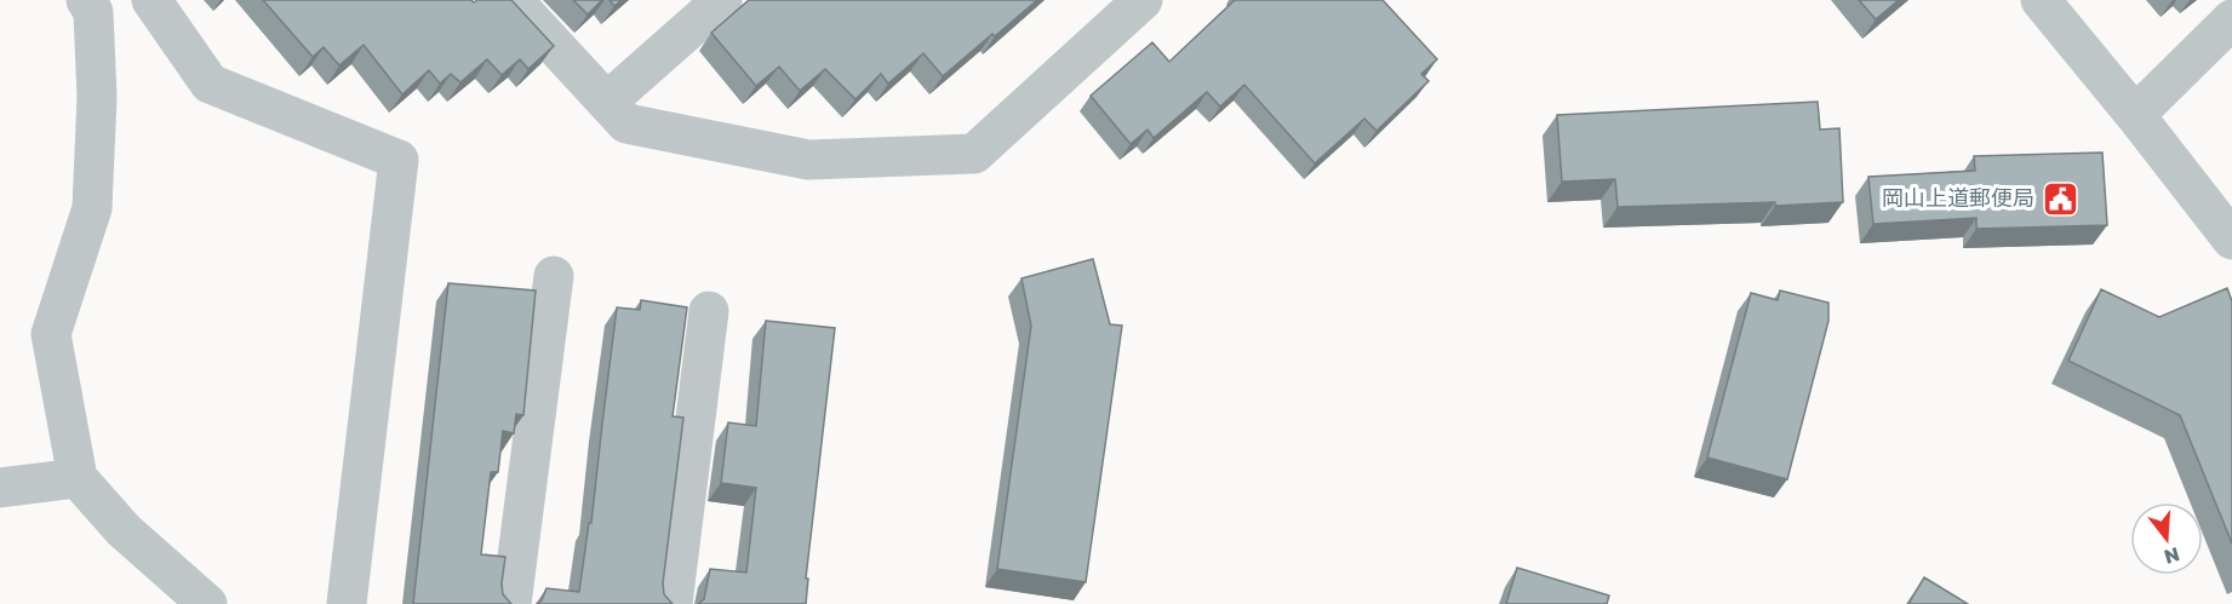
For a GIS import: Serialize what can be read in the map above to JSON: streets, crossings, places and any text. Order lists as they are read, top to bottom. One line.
{"places":{"public building":["岡山上道郵便局"]},"north":"bottom"}
